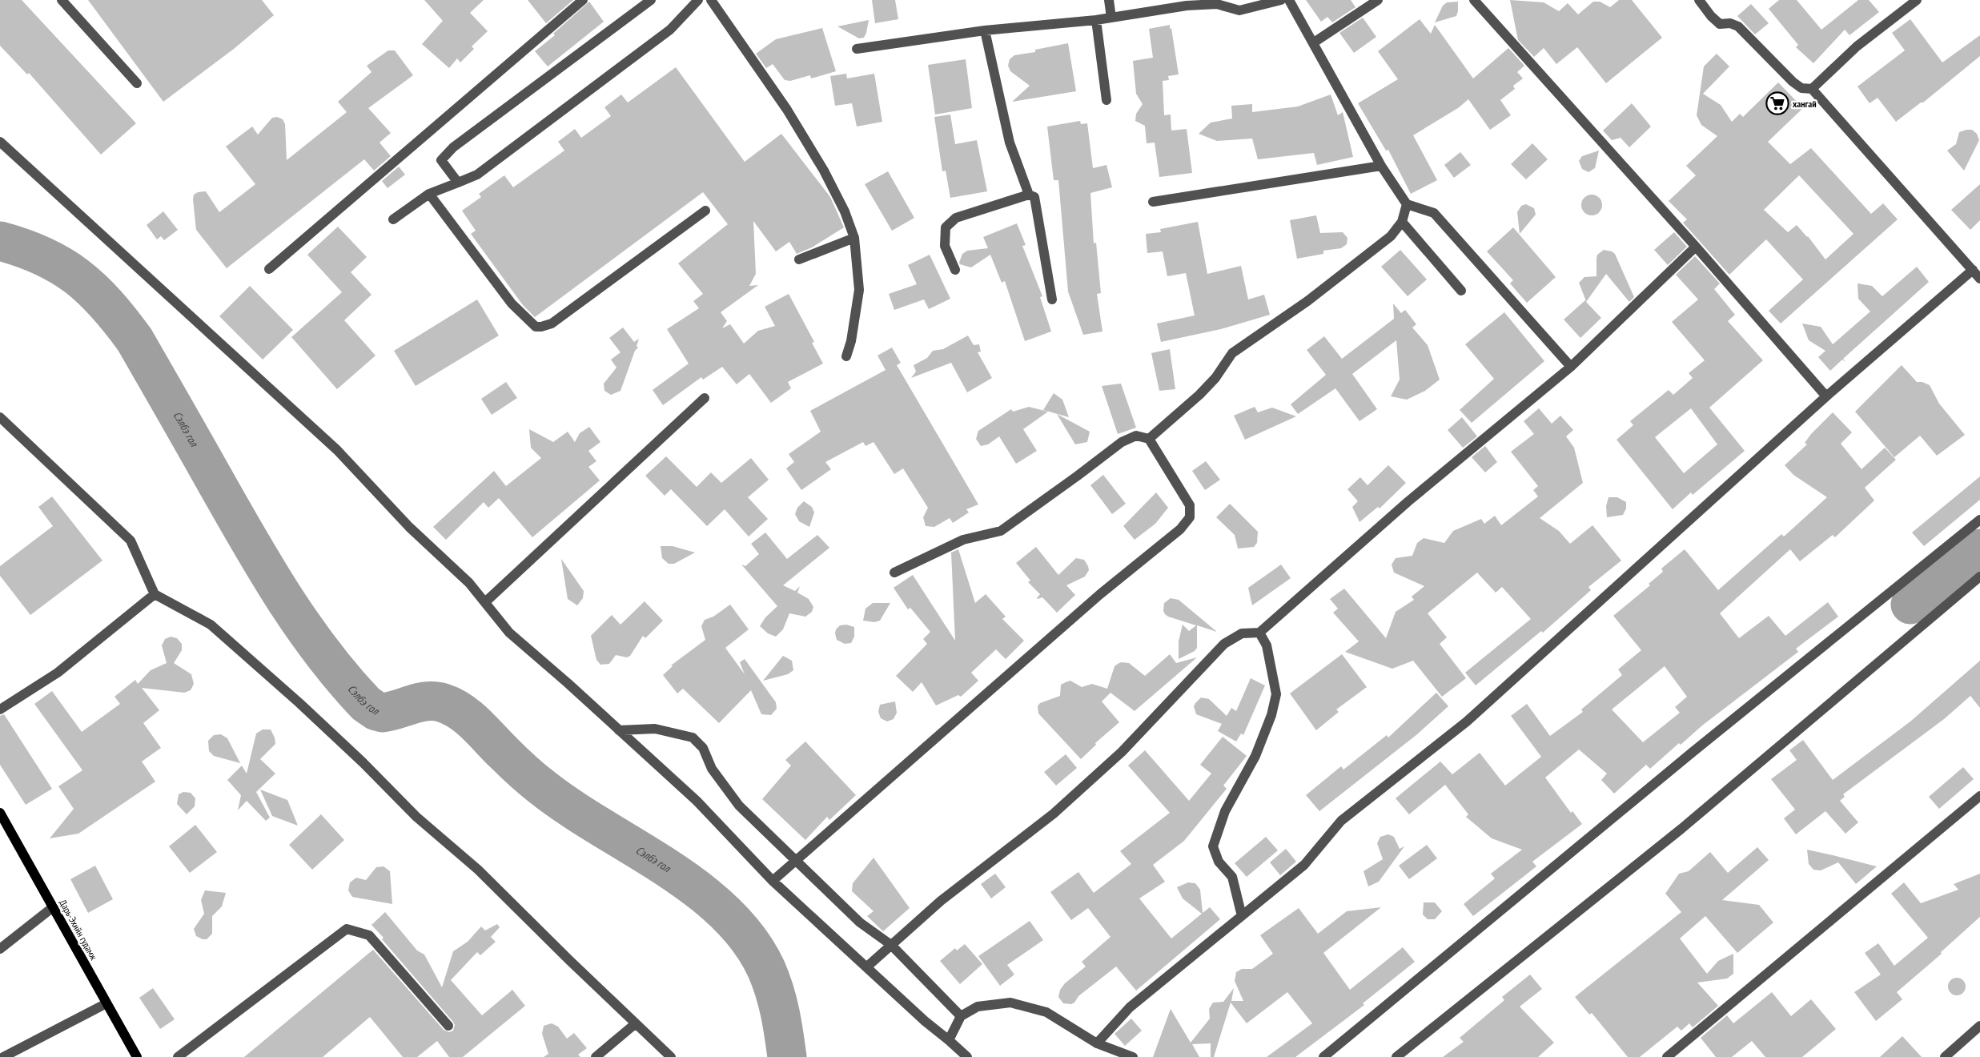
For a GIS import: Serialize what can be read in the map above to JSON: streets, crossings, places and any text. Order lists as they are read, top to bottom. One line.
{"streets":{"main road":["Дарь-Эхийн гудамж"]},"water":["Сэлбэ гол"],"places":{"supermarket":["хангай"]}}
